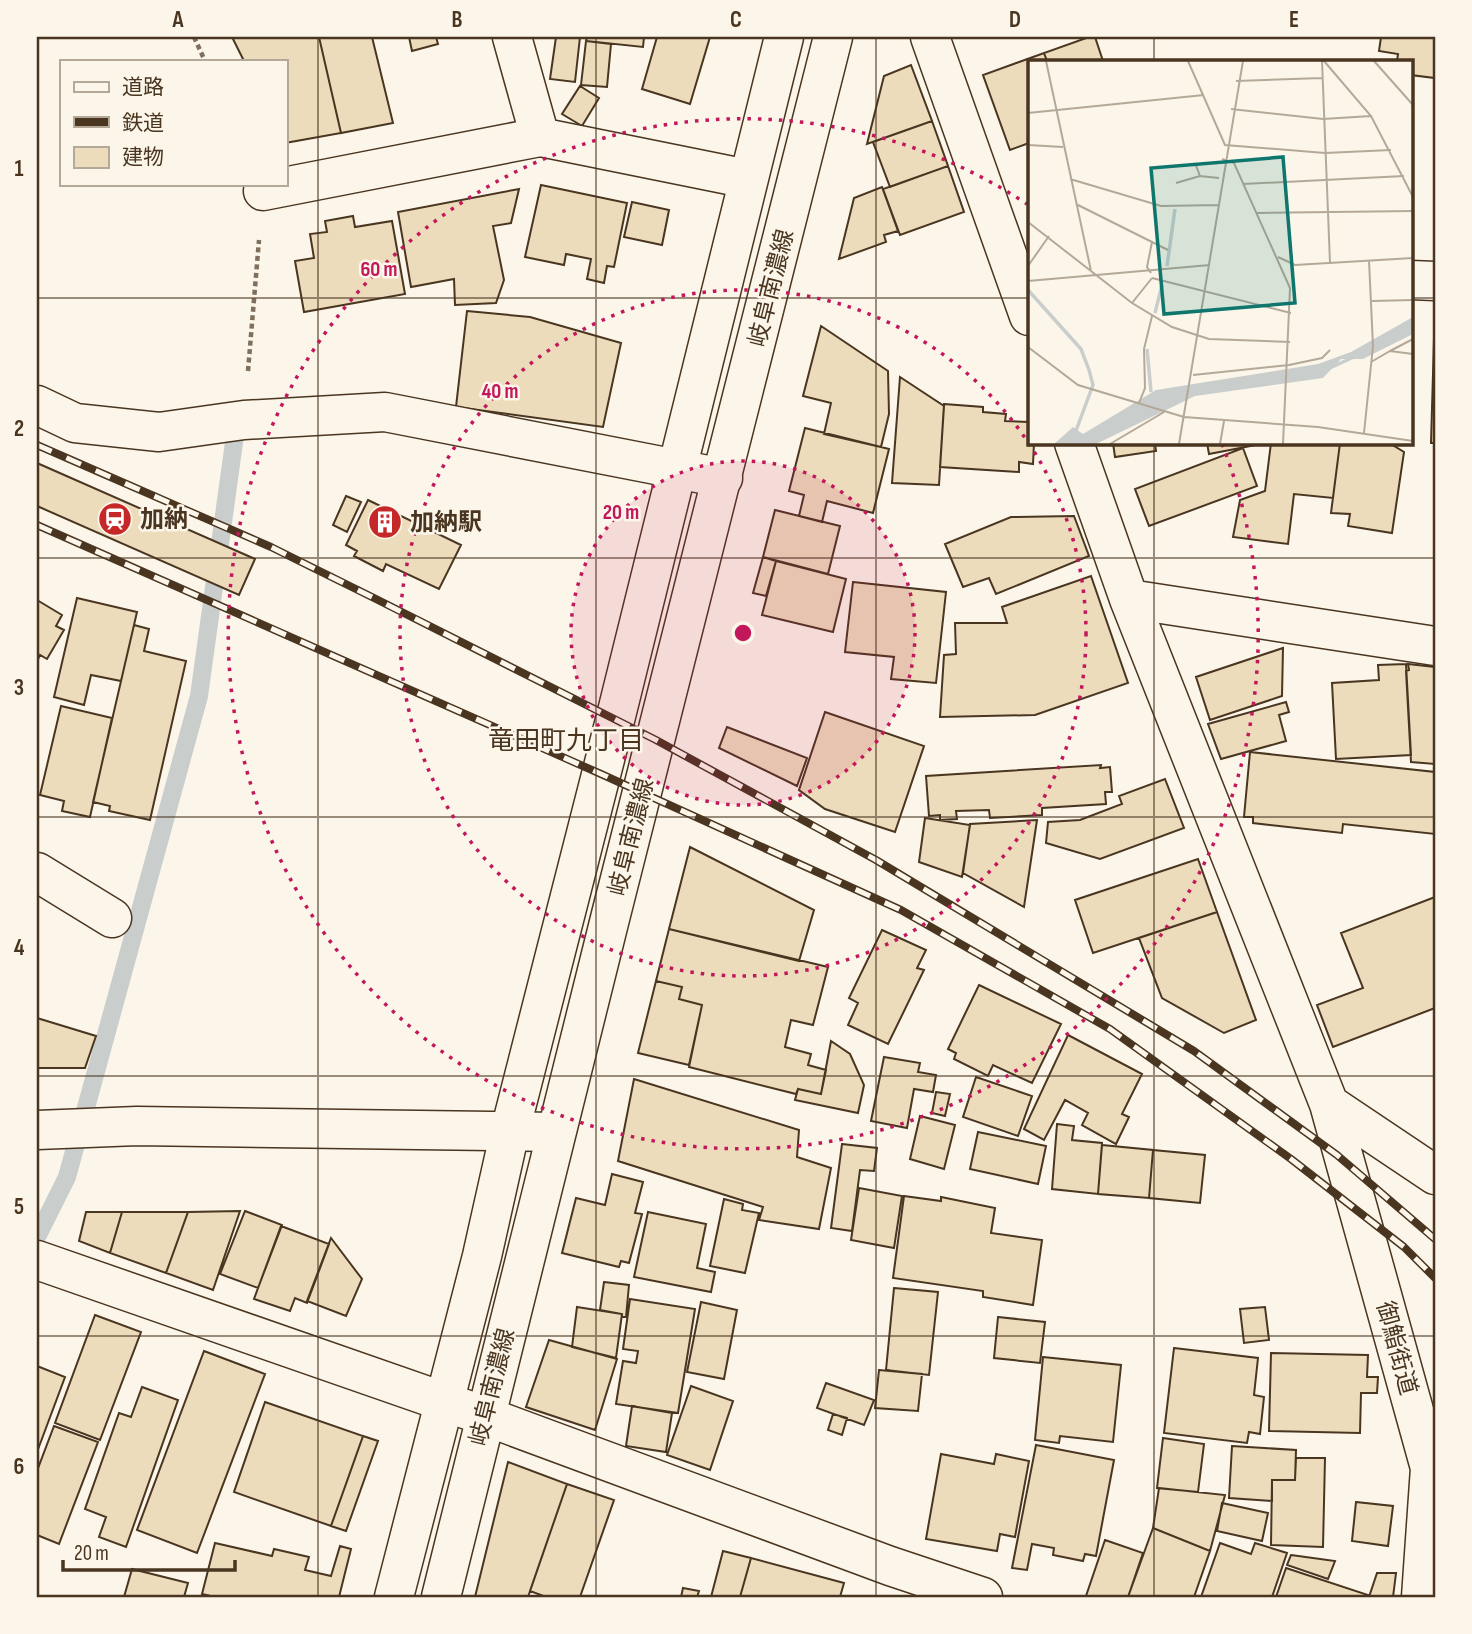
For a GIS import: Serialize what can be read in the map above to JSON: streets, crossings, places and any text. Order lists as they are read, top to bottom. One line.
{"streets":{"street":["岐阜南濃線","御鮨街道"]},"districts":["竜田町九丁目"],"places":{"station":["加納"],"building":["加納駅"]},"legend":["道路","鉄道","建物"],"scale_bar":"20 m","grid":{"columns":["A","B","C","D","E"],"rows":["1","2","3","4","5","6"]},"rings":["60 m","40 m","20 m"]}
